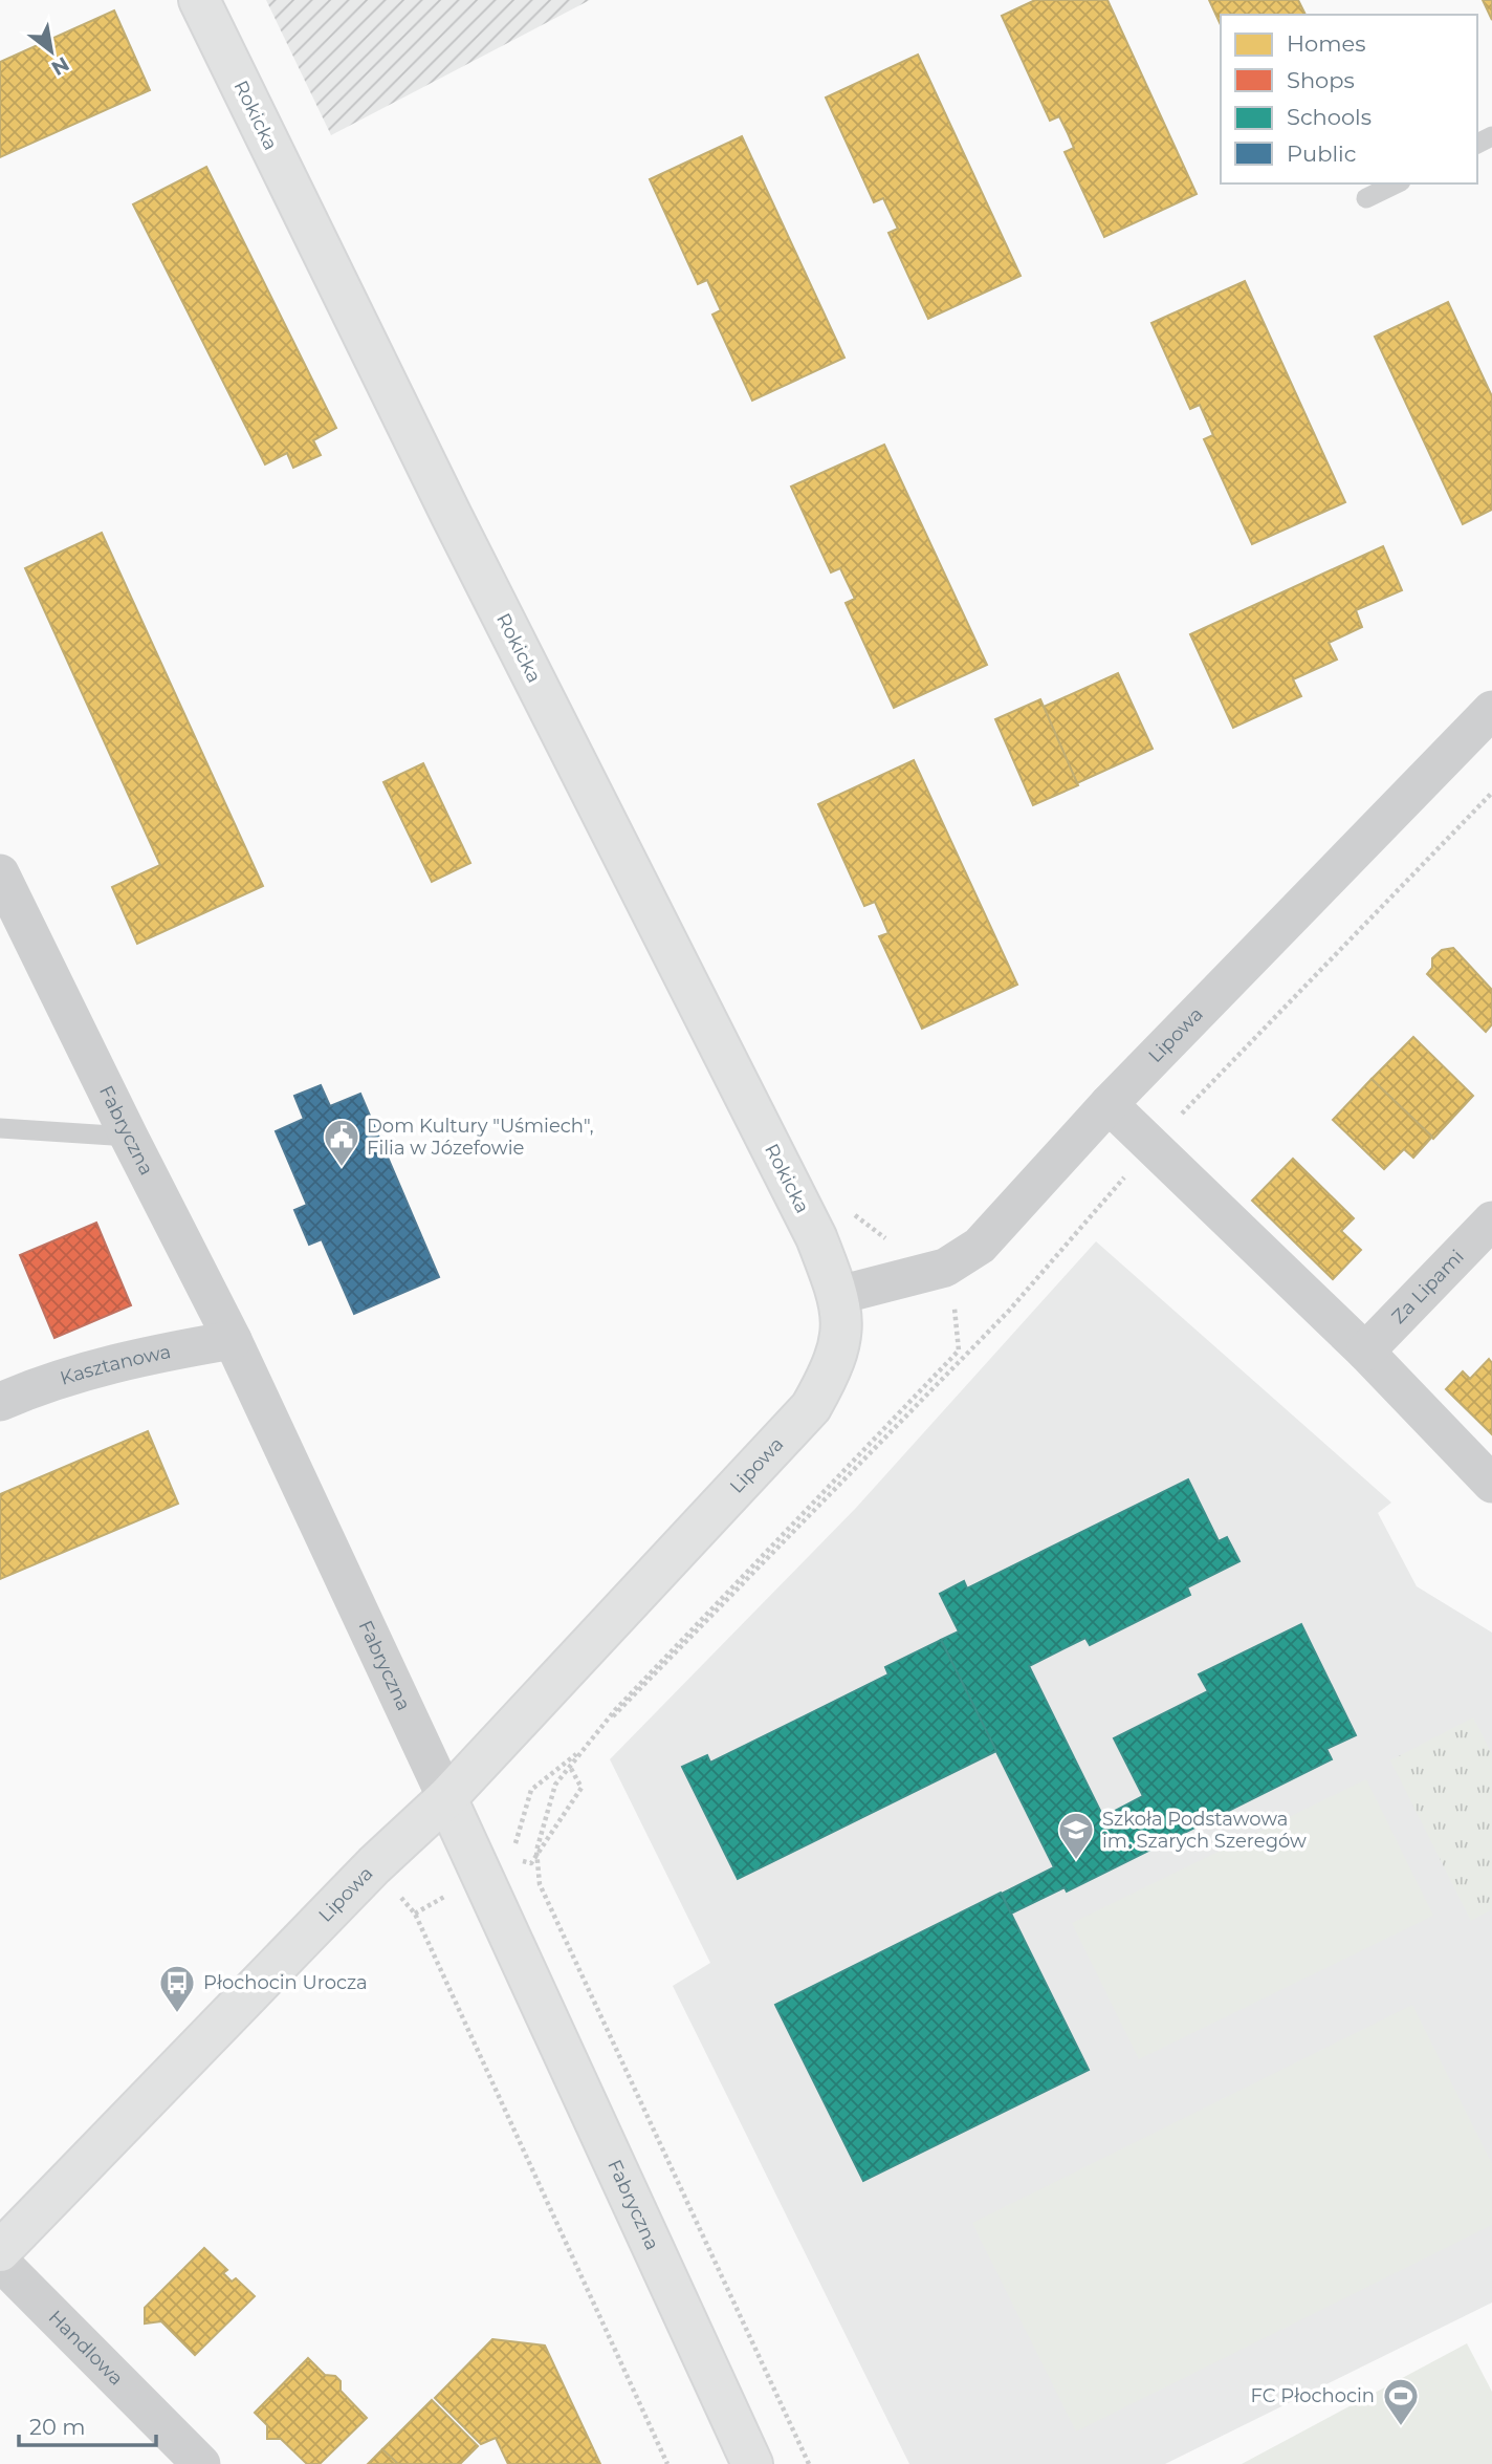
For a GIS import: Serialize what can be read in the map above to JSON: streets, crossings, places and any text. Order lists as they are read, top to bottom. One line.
{"streets":{"main road":["Rokicka","Lipowa","Fabryczna"],"street":["Za Lipami","Kasztanowa","Handlowa"]},"crossings":[["Rokicka","Lipowa"],["Lipowa","Fabryczna"],["Fabryczna","Kasztanowa"]],"places":{"public building":["Dom Kultury \"Uśmiech\", Filia w Józefowie"],"school or university":["Szkoła Podstawowa im. Szarych Szeregów"],"bus stop":["Płochocin Urocza"],"sports":["FC Płochocin"]},"legend":["Homes","Shops","Schools","Public"],"scale_bar":"20 m","north":"bottom right"}
